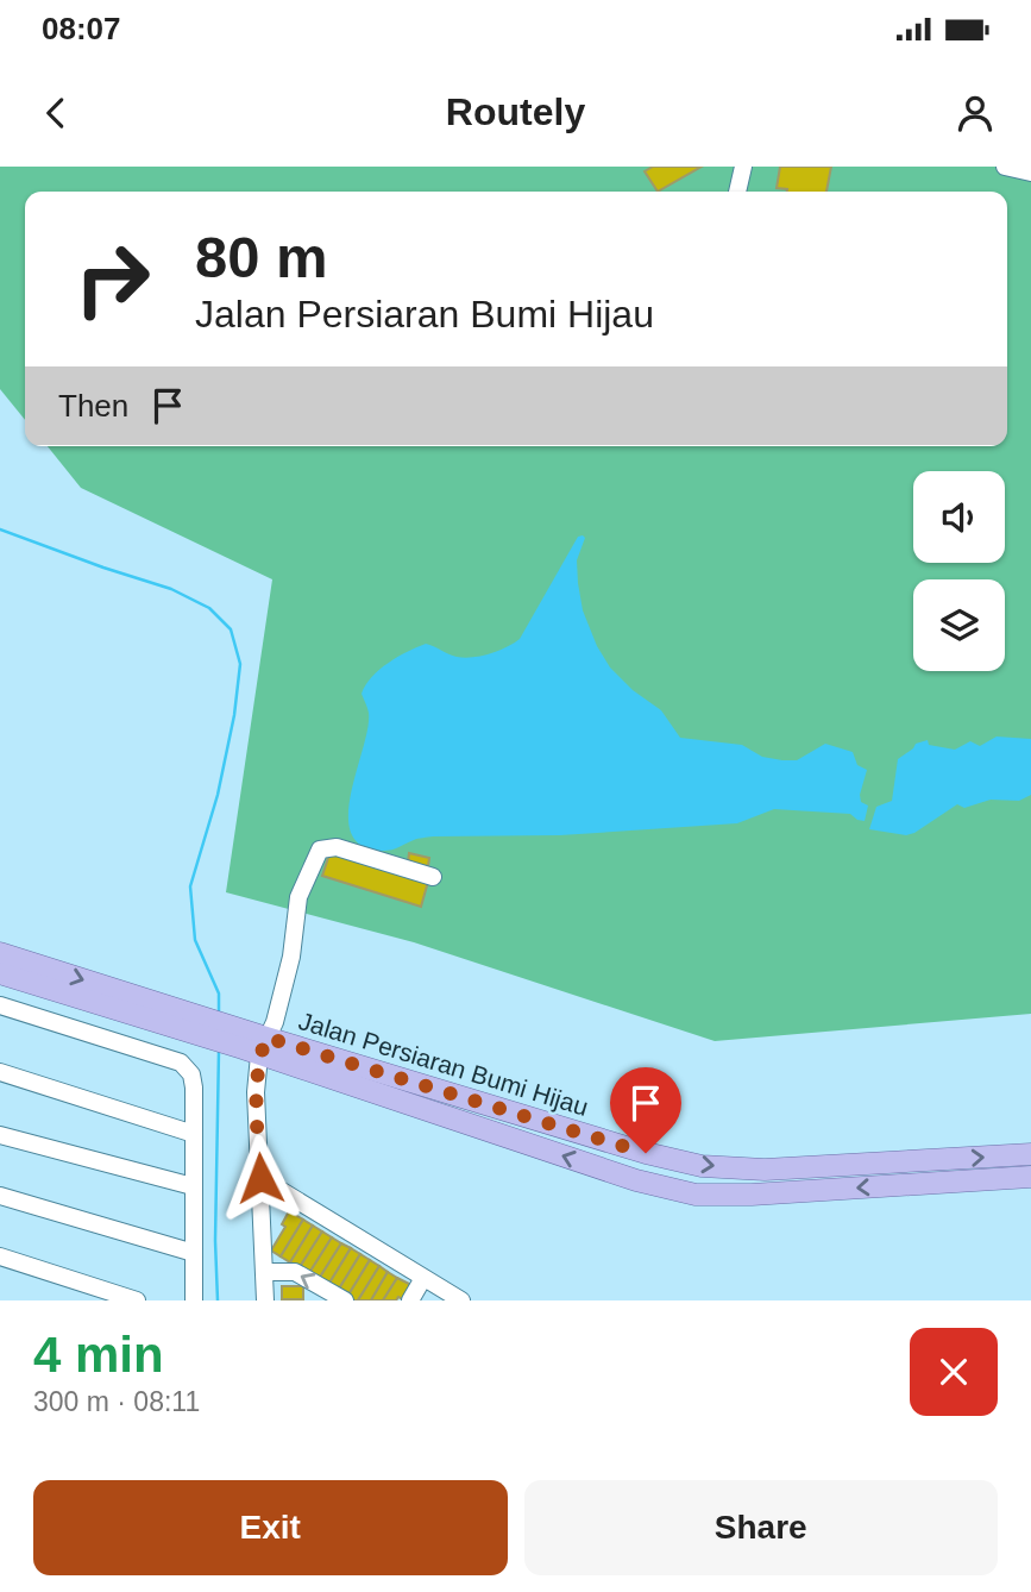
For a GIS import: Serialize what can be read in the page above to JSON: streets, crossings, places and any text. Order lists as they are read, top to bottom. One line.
{"streets":{"main road":["Jalan Persiaran Bumi Hijau"]},"page":{"status":"08:07","header":"Routely","turn":["80 m","Jalan Persiaran Bumi Hijau"],"then":"Then","heading":["4 min","300 m · 08:11"],"buttons":["Exit","Share"]}}
